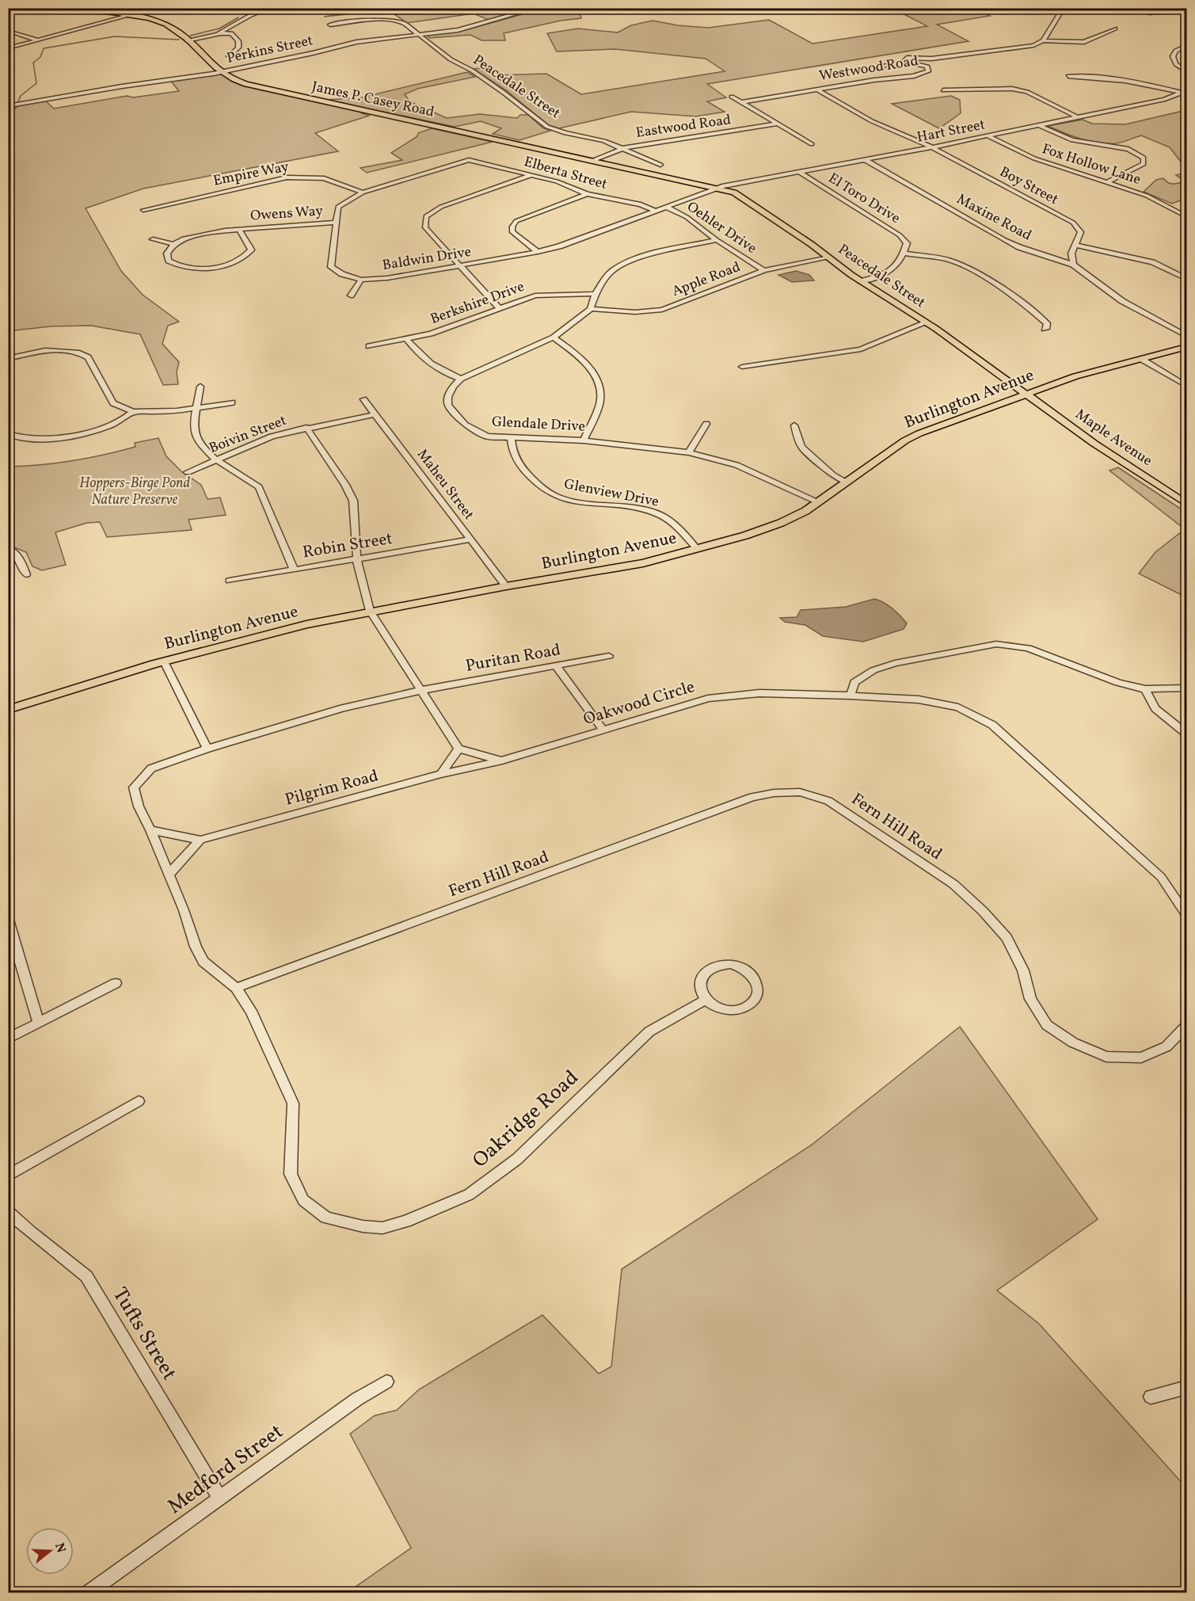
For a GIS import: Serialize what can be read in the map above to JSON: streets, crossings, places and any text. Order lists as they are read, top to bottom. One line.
{"streets":{"main road":["Peacedale Street","James P. Casey Road","Burlington Avenue","Maple Avenue"],"street":["Perkins Street","Westwood Road","Eastwood Road","Hart Street","Fox Hollow Lane","Elberta Street","Empire Way","Boy Street","El Toro Drive","Owens Way","Maxine Road","Oehler Drive","Baldwin Drive","Apple Road","Berkshire Drive","Glendale Drive","Boivin Street","Maheu Street","Glenview Drive","Robin Street","Puritan Road","Oakwood Circle","Pilgrim Road","Fern Hill Road","Oakridge Road","Tufts Street","Medford Street"]},"crossings":[["Perkins Street","Peacedale Street"],["Perkins Street","James P. Casey Road"],["Peacedale Street","James P. Casey Road"],["Peacedale Street","Eastwood Road"],["Peacedale Street","Hart Street"],["Peacedale Street","Baldwin Drive"],["Peacedale Street","Apple Road"],["Peacedale Street","Burlington Avenue"],["Peacedale Street","Maple Avenue"],["James P. Casey Road","Eastwood Road"],["James P. Casey Road","Hart Street"],["James P. Casey Road","Baldwin Drive"],["Hart Street","Fox Hollow Lane"],["Hart Street","Boy Street"],["Hart Street","El Toro Drive"],["Hart Street","Maxine Road"],["Hart Street","Baldwin Drive"],["Elberta Street","Baldwin Drive"],["Empire Way","Baldwin Drive"],["Boy Street","Maxine Road"],["Owens Way","Baldwin Drive"],["Oehler Drive","Baldwin Drive"],["Oehler Drive","Apple Road"],["Burlington Avenue","Glendale Drive"],["Burlington Avenue","Maple Avenue"],["Burlington Avenue","Maheu Street"],["Burlington Avenue","Glenview Drive"],["Glendale Drive","Glenview Drive"],["Boivin Street","Maheu Street"],["Maheu Street","Robin Street"],["Oakwood Circle","Pilgrim Road"],["Fern Hill Road","Oakridge Road"],["Tufts Street","Medford Street"]],"parks":["Hoppers-Birge Pond Nature Preserve"],"north":"right"}
